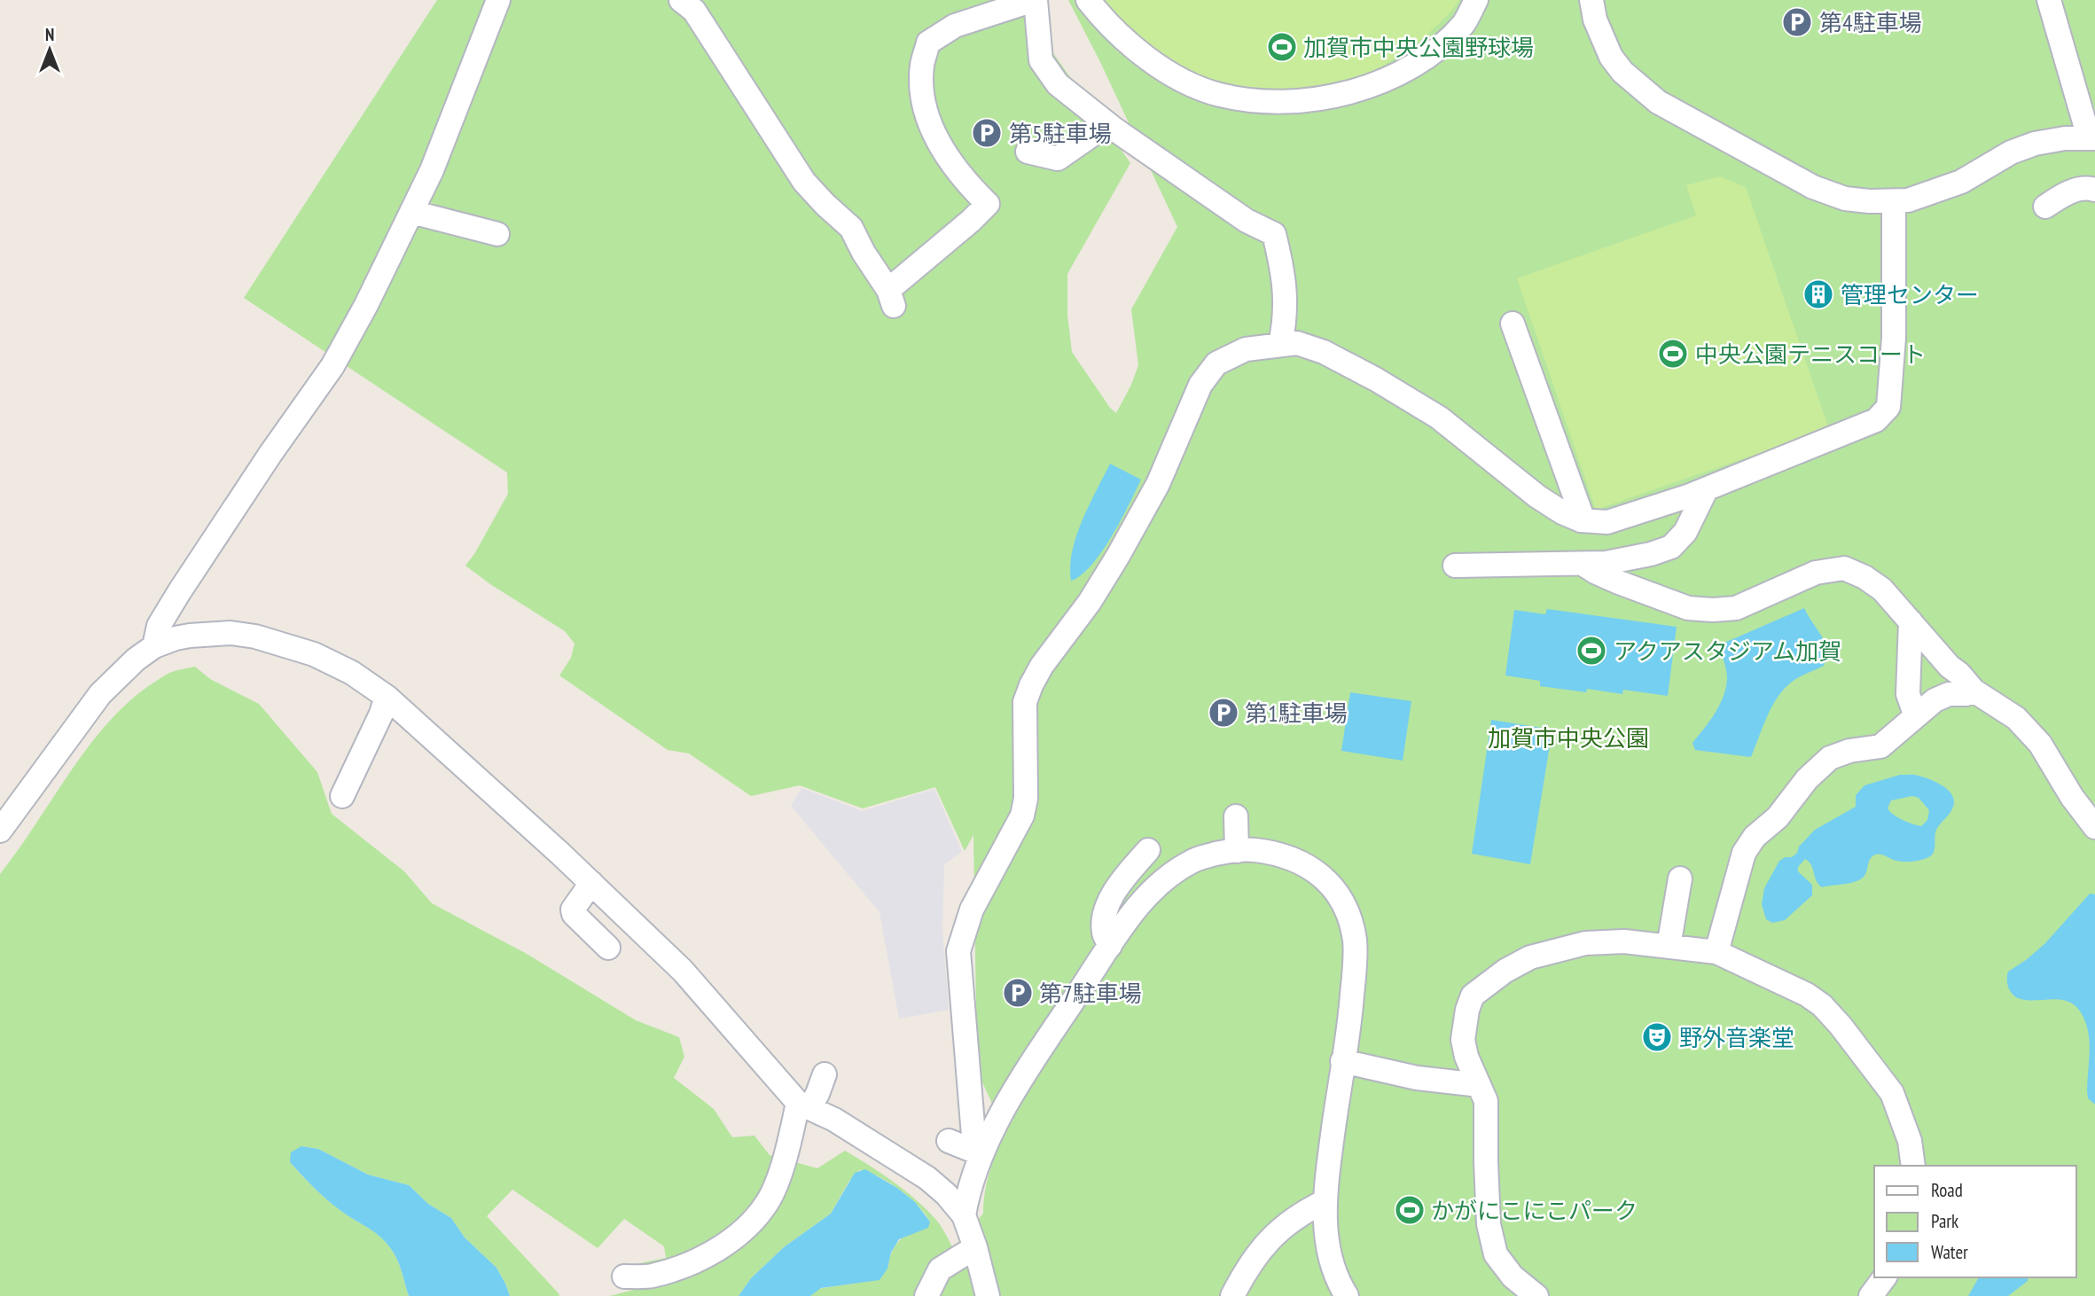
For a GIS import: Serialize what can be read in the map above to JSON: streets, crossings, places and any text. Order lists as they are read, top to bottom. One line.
{"parks":["加賀市中央公園"],"places":{"parking":["第4駐車場","第5駐車場","第1駐車場","第7駐車場"],"sports":["加賀市中央公園野球場","中央公園テニスコート","アクアスタジアム加賀","かがにこにこパーク"],"building":["管理センター"],"theatre":["野外音楽堂"]},"legend":["Road","Park","Water"],"north":"top"}
